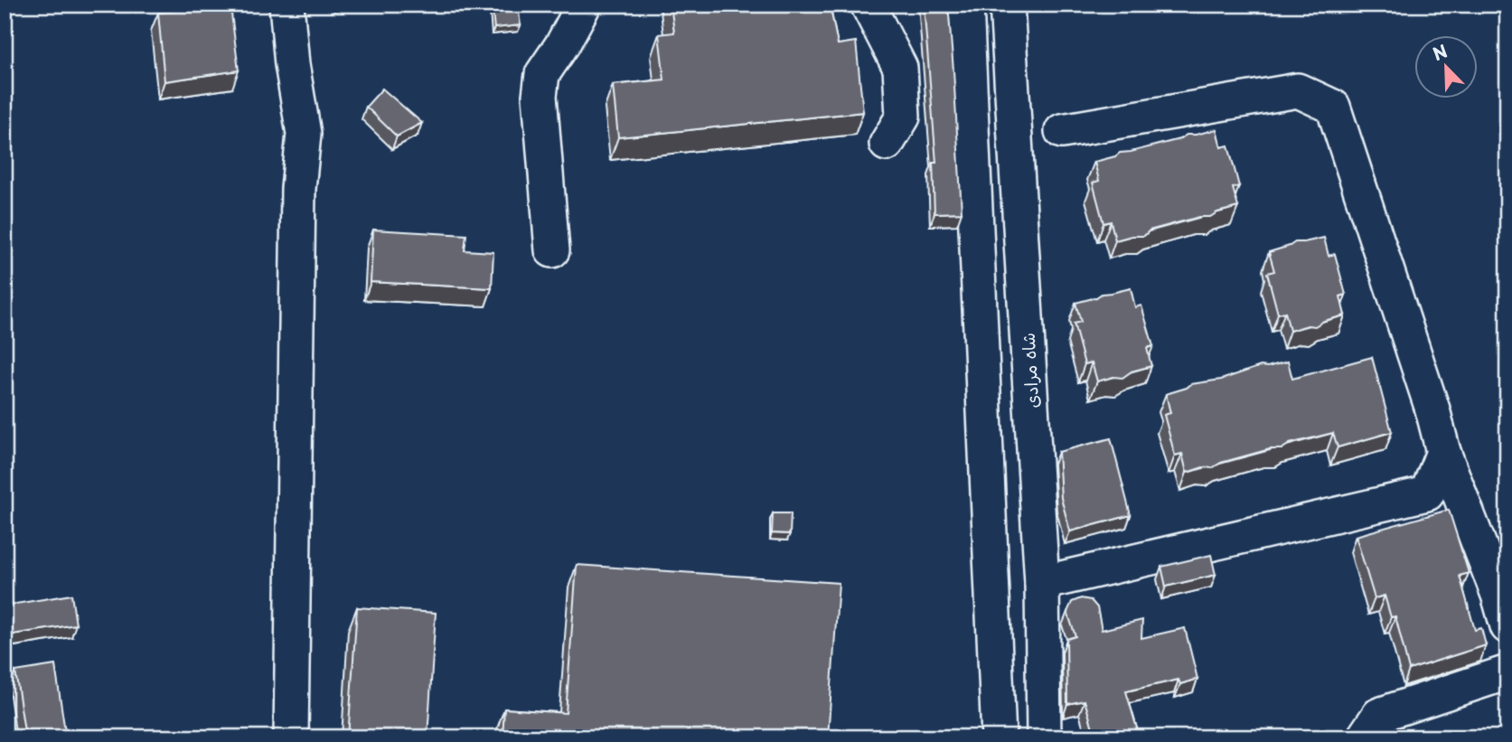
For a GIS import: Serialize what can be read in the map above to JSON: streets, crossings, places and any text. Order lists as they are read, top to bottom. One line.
{"streets":{"street":["شاه مرادی"]},"north":"top left"}
